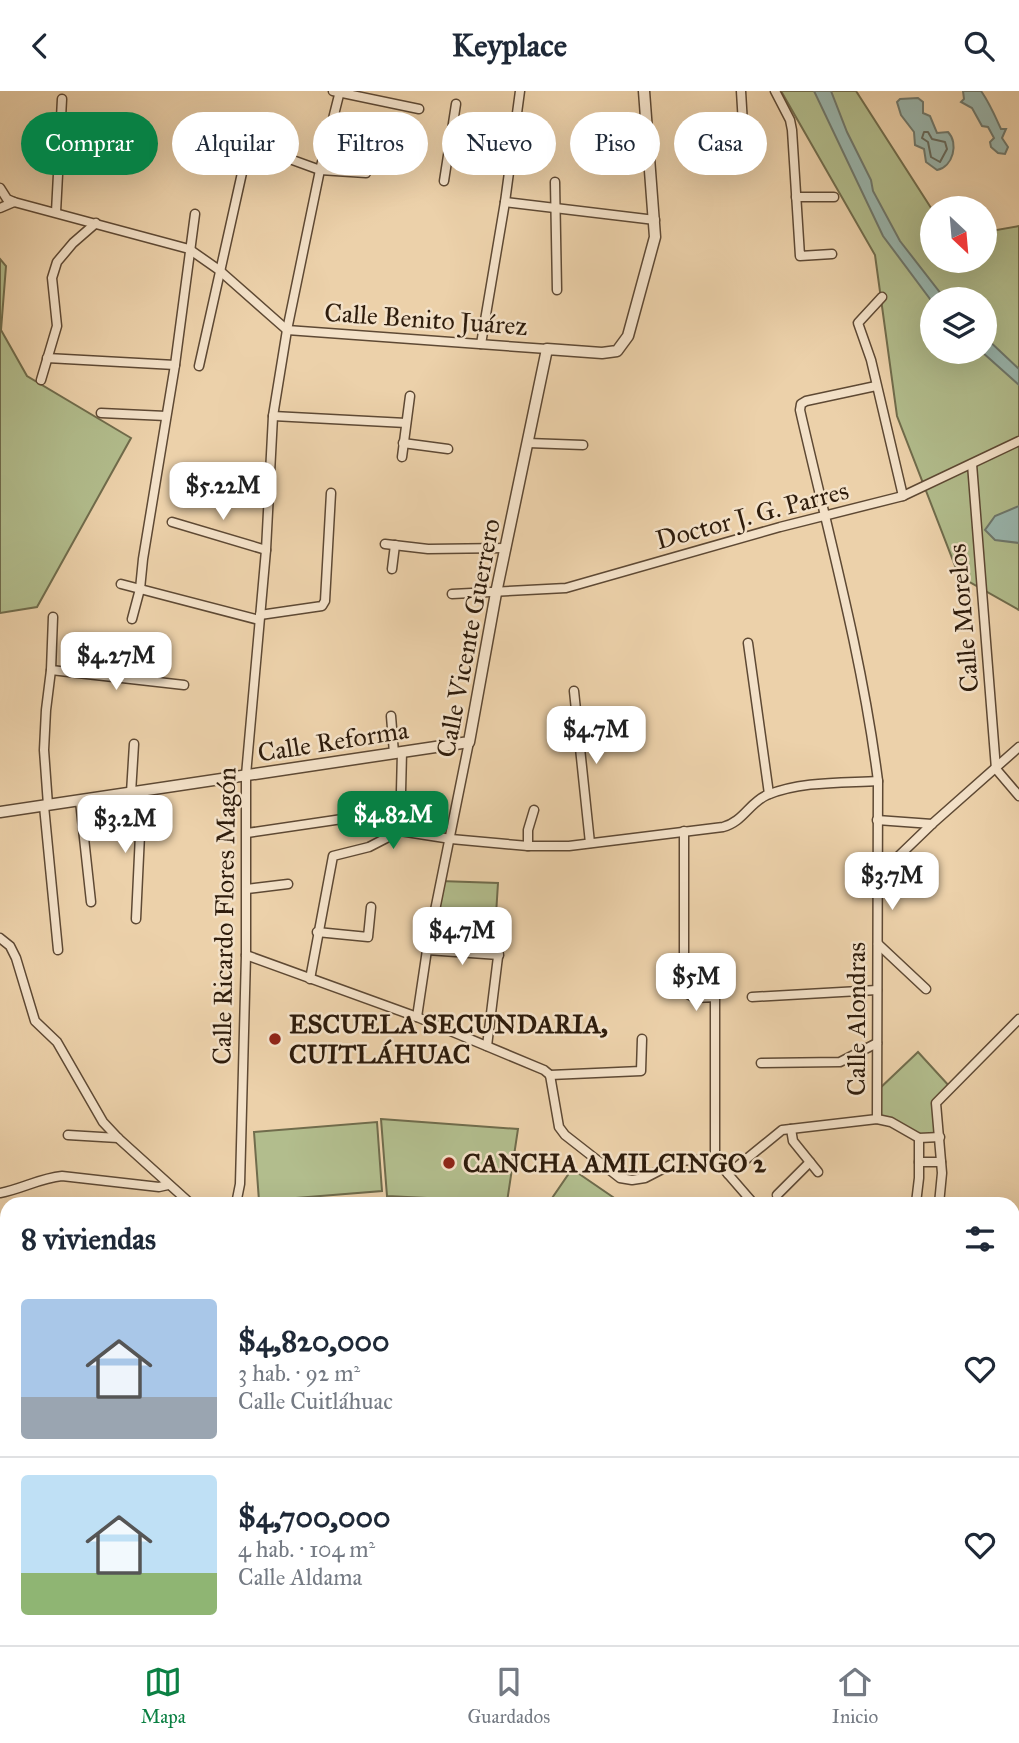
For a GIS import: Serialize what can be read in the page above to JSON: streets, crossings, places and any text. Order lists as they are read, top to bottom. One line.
{"streets":{"street":["Calle Benito Juárez","Doctor J. G. Parres","Calle Morelos","Calle Vicente Guerrero","Calle Reforma","Calle Ricardo Flores Magón","Calle Alondras"]},"crossings":[["Calle Benito Juárez","Calle Vicente Guerrero"],["Calle Benito Juárez","Calle Ricardo Flores Magón"],["Doctor J. G. Parres","Calle Morelos"],["Doctor J. G. Parres","Calle Vicente Guerrero"],["Doctor J. G. Parres","Calle Alondras"],["Calle Vicente Guerrero","Calle Reforma"],["Calle Reforma","Calle Ricardo Flores Magón"]],"places":["ESCUELA SECUNDARIA, CUITLÁHUAC","CANCHA AMILCINGO 2"],"north":"bottom right","page":{"header":"Keyplace","chip":["Comprar","Alquilar","Filtros","Nuevo","Piso","Casa"],"price":["$5.22M","$4.27M","$4.7M","$4.82M","$3.2M","$3.7M","$4.7M","$5M"],"heading":"8 viviendas","list":[{"name":"$4,820,000","note":"3 hab. · 92 m² · Calle Cuitláhuac"},{"name":"$4,700,000","note":"4 hab. · 104 m² · Calle Aldama"}],"tabs":["Mapa","Guardados","Inicio"]}}
